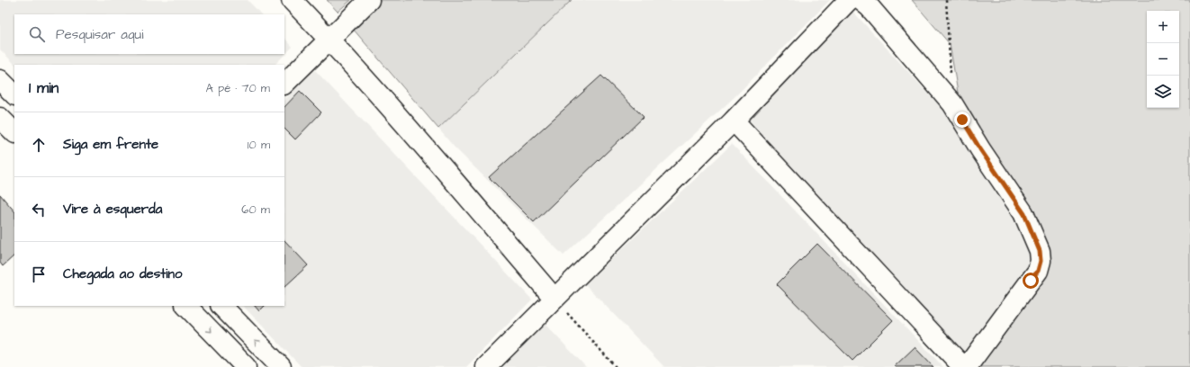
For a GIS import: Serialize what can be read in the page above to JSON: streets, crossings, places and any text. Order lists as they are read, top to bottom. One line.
{"page":{"map_buttons":["+","−"],"search":"Pesquisar aqui","heading":["1 min","A pé · 70 m"],"list":[["Siga em frente","10 m"],["Vire à esquerda","60 m"],"Chegada ao destino"]}}
